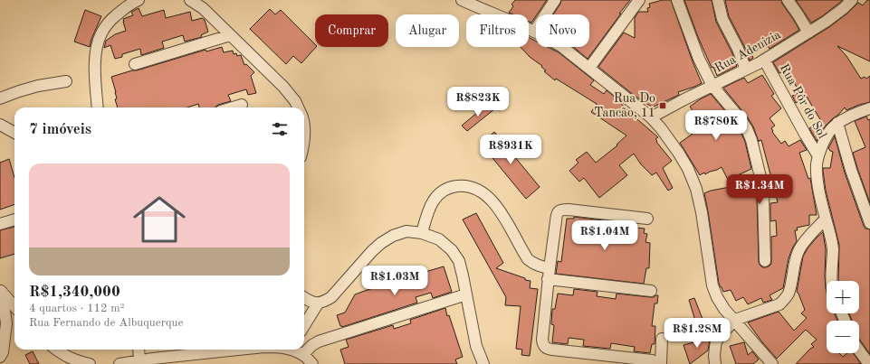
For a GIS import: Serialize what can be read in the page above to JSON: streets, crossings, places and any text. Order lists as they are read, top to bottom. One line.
{"streets":{"street":["Rua Adenizia","Rua Pôr do Sol"]},"crossings":[["Rua Adenizia","Rua Pôr do Sol"]],"places":{"transit":["Rua Do Tancão, 11"]},"page":{"chip":["Comprar","Alugar","Filtros","Novo"],"price":["R$823K","R$780K","R$931K","R$1.34M","R$1.04M","R$1.03M","R$1.28M"],"heading":"7 imóveis","list":[{"name":"R$1,340,000","note":"4 quartos · 112 m² · Rua Fernando de Albuquerque"}],"map_buttons":["+","−"]}}
